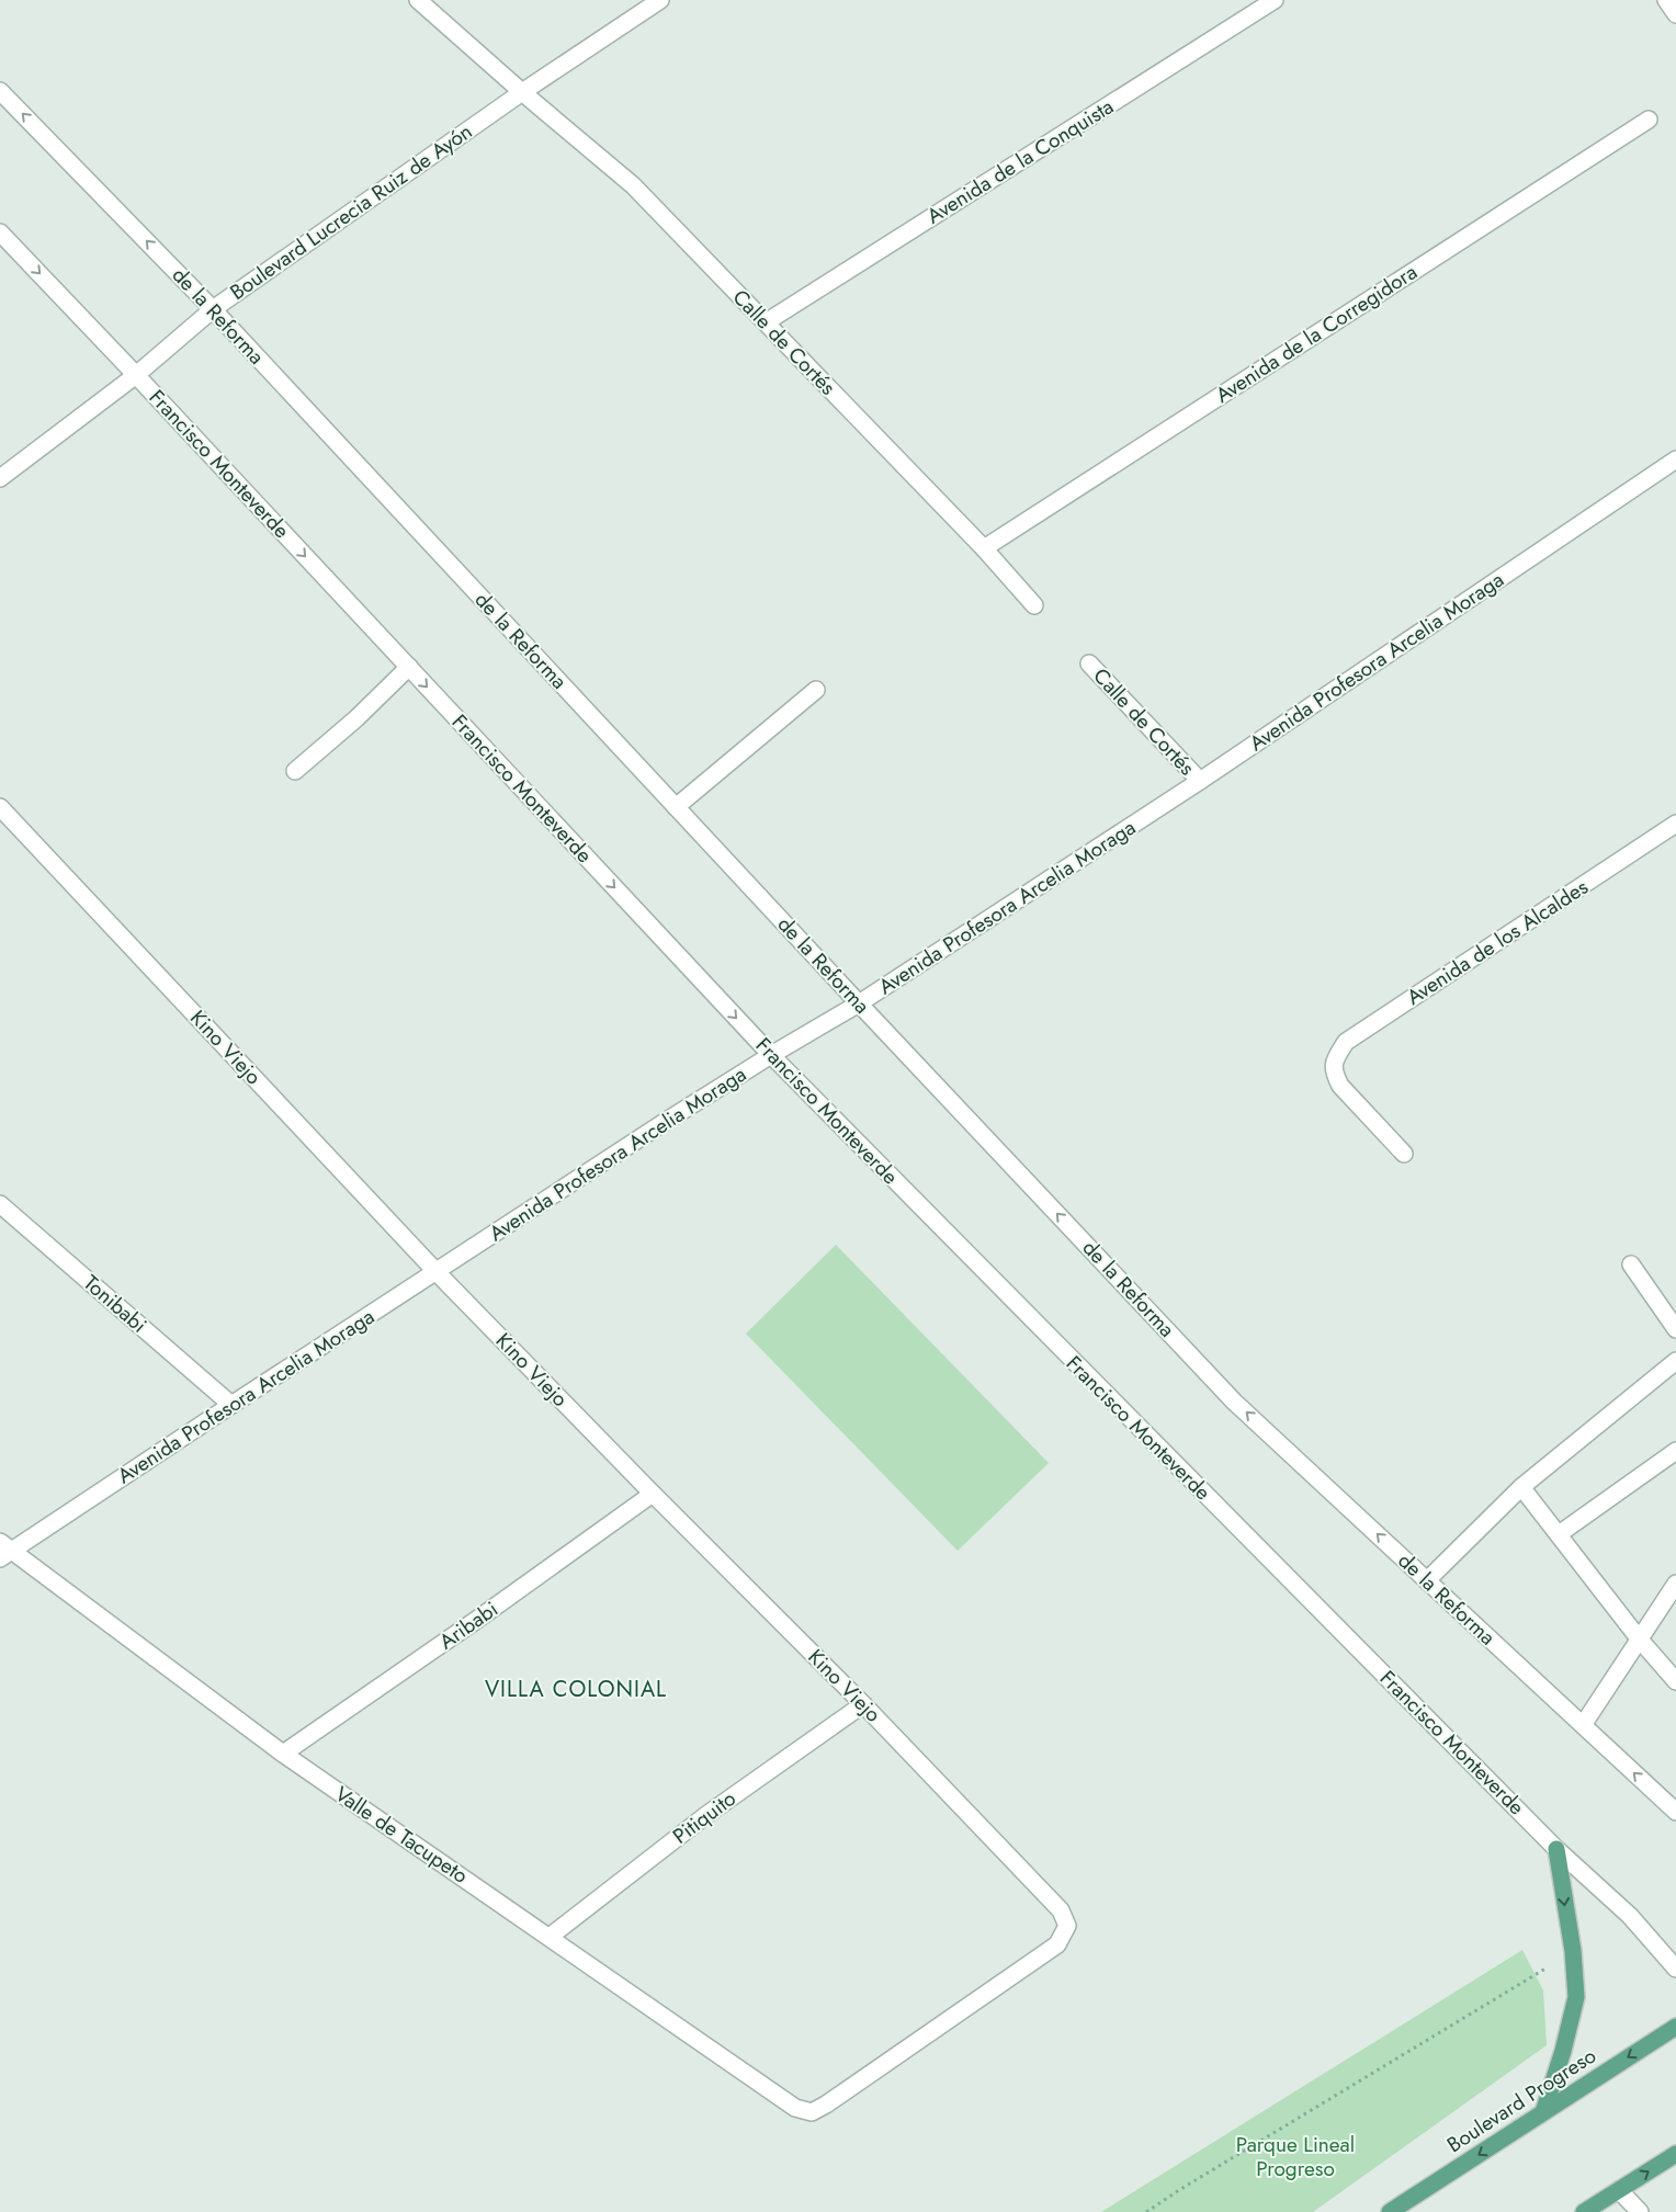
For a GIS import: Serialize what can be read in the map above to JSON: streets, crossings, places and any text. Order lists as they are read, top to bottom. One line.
{"streets":{"main road":["Boulevard Progreso"],"street":["Avenida de la Conquista","Boulevard Lucrecia Ruiz de Ayón","de la Reforma","Avenida de la Corregidora","Calle de Cortés","Francisco Monteverde","Avenida Profesora Arcelia Moraga","Avenida de los Alcaldes","Kino Viejo","Tonibabi","Aribabi","Pitiquito","Valle de Tacupeto"]},"crossings":[["Avenida de la Conquista","Calle de Cortés"],["Boulevard Lucrecia Ruiz de Ayón","de la Reforma"],["Boulevard Lucrecia Ruiz de Ayón","Calle de Cortés"],["Boulevard Lucrecia Ruiz de Ayón","Francisco Monteverde"],["de la Reforma","Avenida Profesora Arcelia Moraga"],["Avenida de la Corregidora","Calle de Cortés"],["Calle de Cortés","Avenida Profesora Arcelia Moraga"],["Francisco Monteverde","Avenida Profesora Arcelia Moraga"],["Avenida Profesora Arcelia Moraga","Kino Viejo"],["Avenida Profesora Arcelia Moraga","Tonibabi"],["Avenida Profesora Arcelia Moraga","Valle de Tacupeto"],["Kino Viejo","Aribabi"],["Kino Viejo","Pitiquito"],["Kino Viejo","Valle de Tacupeto"],["Aribabi","Valle de Tacupeto"],["Pitiquito","Valle de Tacupeto"]],"one_way":["de la Reforma","Francisco Monteverde"],"districts":["VILLA COLONIAL"],"parks":["Parque Lineal Progreso"]}
